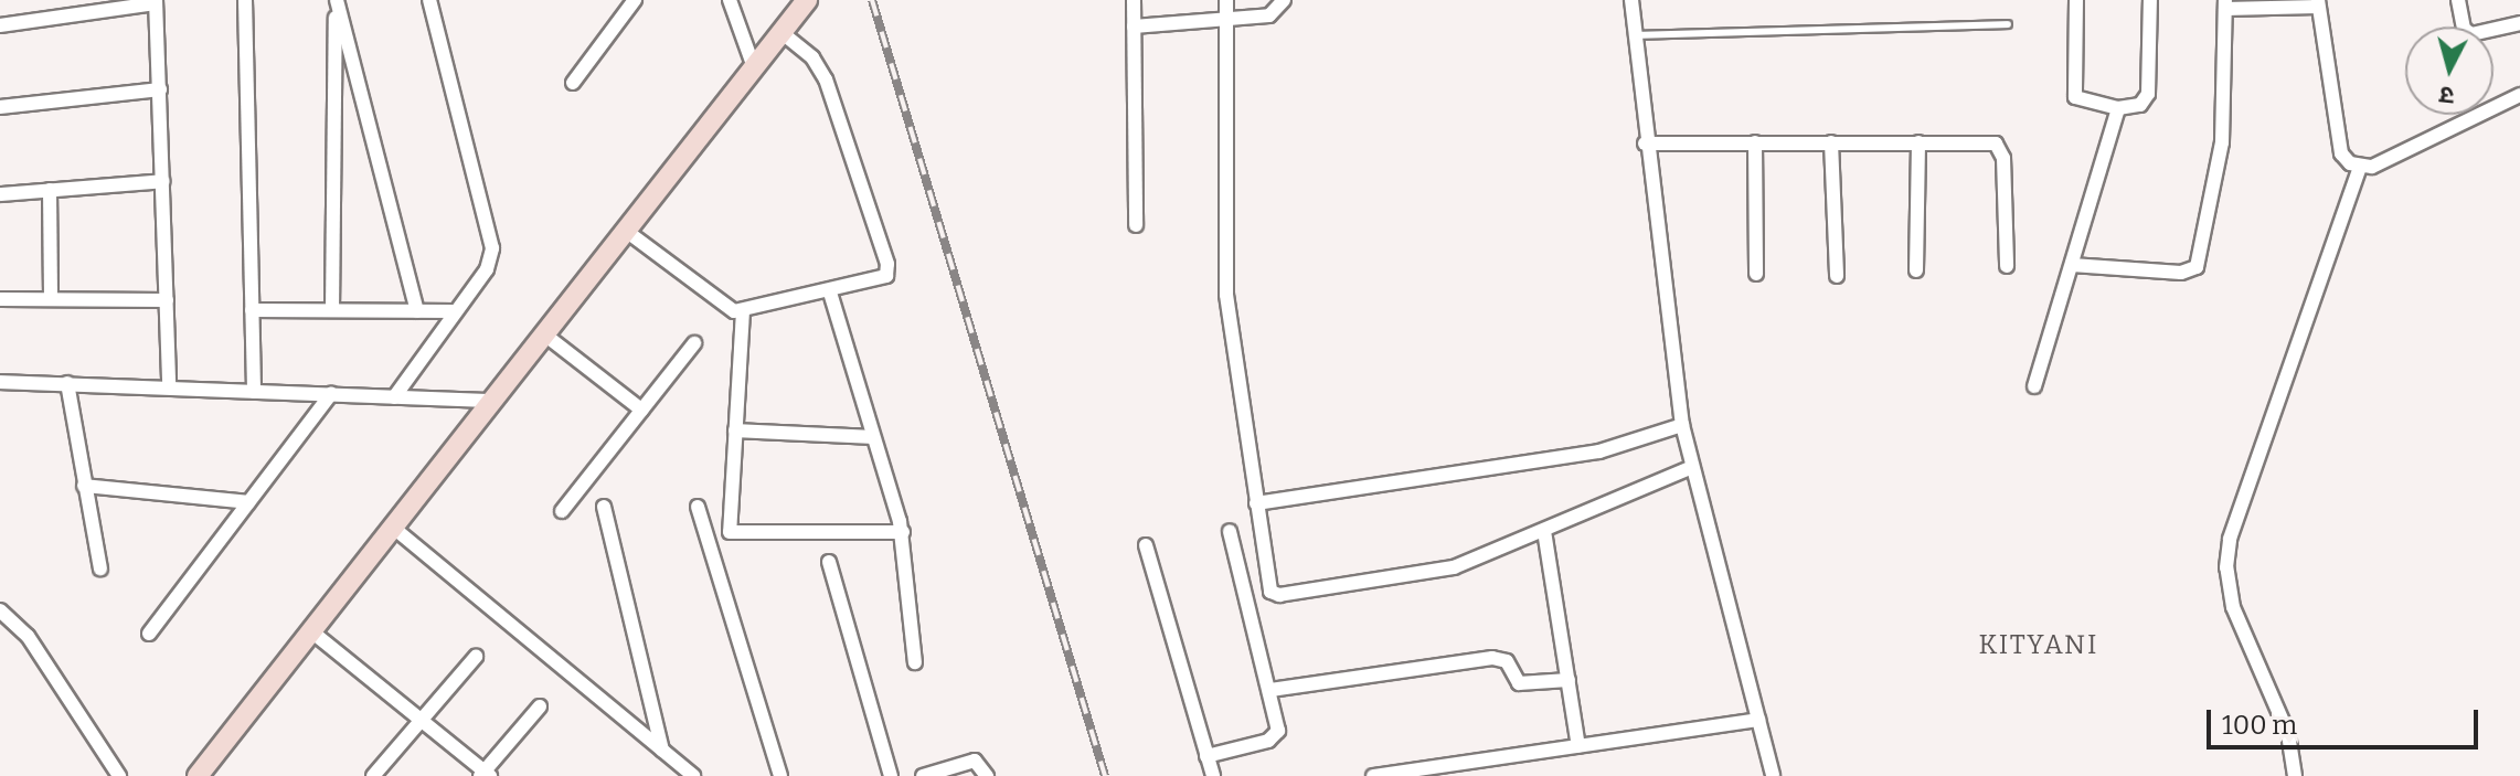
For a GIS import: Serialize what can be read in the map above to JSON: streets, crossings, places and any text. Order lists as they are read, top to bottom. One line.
{"districts":["KITYANI"],"scale_bar":"100 m","north":"bottom"}
